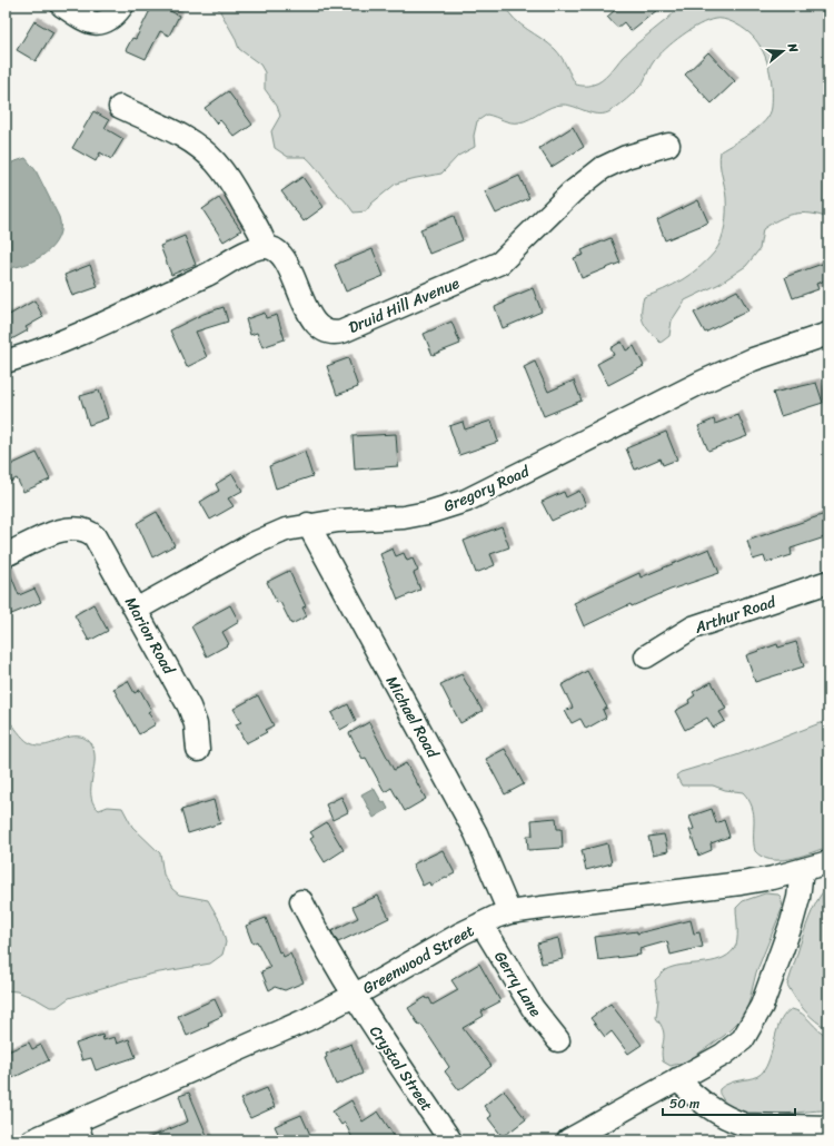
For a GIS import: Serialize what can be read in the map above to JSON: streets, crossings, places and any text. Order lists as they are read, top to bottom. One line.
{"streets":{"street":["Druid Hill Avenue","Gregory Road","Arthur Road","Marion Road","Michael Road","Greenwood Street","Gerry Lane","Crystal Street"]},"crossings":[["Gregory Road","Marion Road"],["Gregory Road","Michael Road"],["Michael Road","Greenwood Street"],["Greenwood Street","Gerry Lane"],["Greenwood Street","Crystal Street"]],"scale_bar":"50 m","north":"right"}
